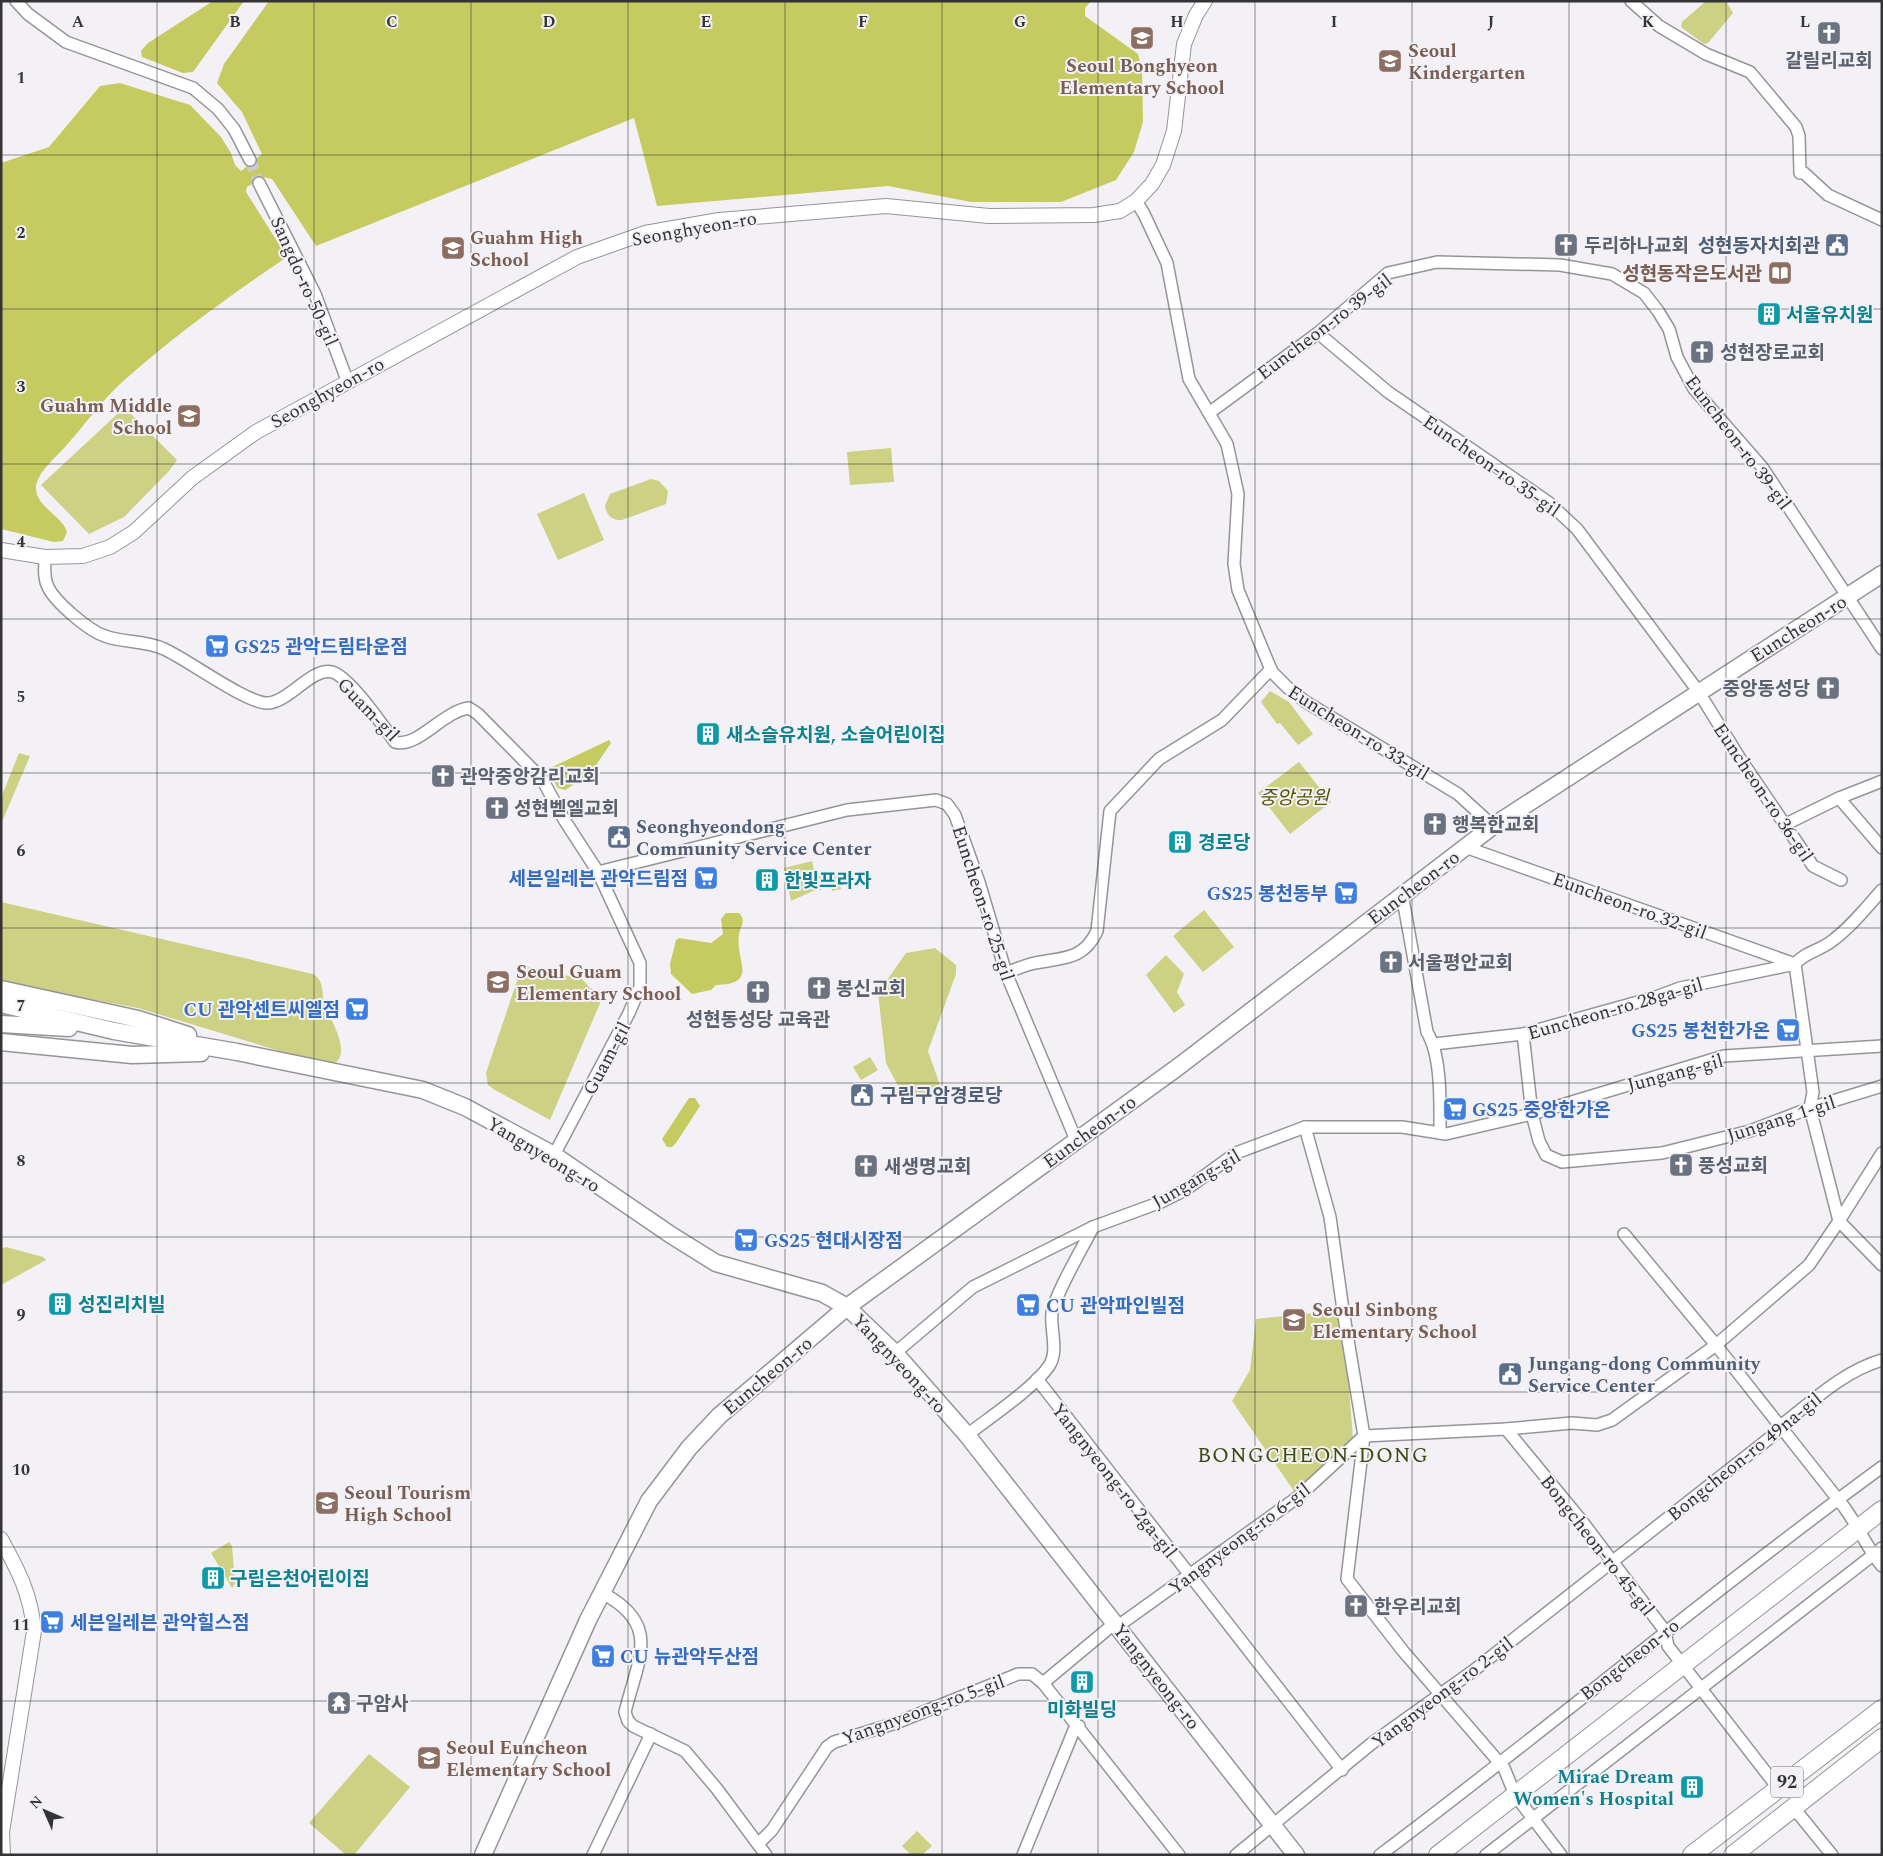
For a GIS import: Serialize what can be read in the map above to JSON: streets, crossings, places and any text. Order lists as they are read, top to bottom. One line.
{"streets":{"main road":["Euncheon-ro","Yangnyeong-ro","Bongcheon-ro","92"],"street":["Seonghyeon-ro","Sangdo-ro 50-gil","Euncheon-ro 39-gil","Euncheon-ro 35-gil","Guam-gil","Euncheon-ro 33-gil","Euncheon-ro 36-gil","Euncheon-ro 25-gil","Euncheon-ro 32-gil","Euncheon-ro 28ga-gil","Jungang-gil","Jungang 1-gil","Bongcheon-ro 49na-gil","Yangnyeong-ro 2ga-gil","Yangnyeong-ro 6-gil","Bongcheon-ro 45-gil","Yangnyeong-ro 2-gil","Yangnyeong-ro 5-gil"]},"crossings":[["Seonghyeon-ro","Sangdo-ro 50-gil"],["Seonghyeon-ro","Guam-gil"],["Euncheon-ro 39-gil","Euncheon-ro 35-gil"],["Euncheon-ro 39-gil","Euncheon-ro"],["Euncheon-ro 39-gil","Euncheon-ro 33-gil"],["Euncheon-ro 35-gil","Euncheon-ro"],["Euncheon-ro 35-gil","Euncheon-ro 36-gil"],["Euncheon-ro","Euncheon-ro 33-gil"],["Euncheon-ro","Euncheon-ro 36-gil"],["Euncheon-ro","Euncheon-ro 25-gil"],["Euncheon-ro","Euncheon-ro 32-gil"],["Euncheon-ro","Yangnyeong-ro"],["Guam-gil","Euncheon-ro 25-gil"],["Guam-gil","Yangnyeong-ro"],["Euncheon-ro 32-gil","Euncheon-ro 28ga-gil"],["Jungang-gil","Jungang 1-gil"],["Jungang-gil","Yangnyeong-ro"],["Yangnyeong-ro","Yangnyeong-ro 6-gil"],["Yangnyeong-ro","Yangnyeong-ro 2-gil"],["Bongcheon-ro 49na-gil","Bongcheon-ro 45-gil"],["Bongcheon-ro 49na-gil","Yangnyeong-ro 2-gil"],["Yangnyeong-ro 2ga-gil","Yangnyeong-ro 6-gil"],["Yangnyeong-ro 2ga-gil","Yangnyeong-ro 2-gil"],["Bongcheon-ro 45-gil","Bongcheon-ro"],["Bongcheon-ro 45-gil","Yangnyeong-ro 2-gil"],["Bongcheon-ro 45-gil","92"]],"districts":["BONGCHEON-DONG"],"parks":["중앙공원"],"places":{"church":["갈릴리교회","두리하나교회","성현장로교회","중앙동성당","관악중앙감리교회","성현벧엘교회","행복한교회","서울평안교회","봉신교회","성현동성당 교육관","풍성교회","새생명교회","한우리교회"],"school or university":["Seoul Bonghyeon Elementary School","Seoul Kindergarten","Guahm High School","Guahm Middle School","Seoul Guam Elementary School","Seoul Sinbong Elementary School","Seoul Tourism High School","Seoul Euncheon Elementary School"],"public building":["성현동자치회관","Seonghyeondong Community Service Center","구립구암경로당","Jungang-dong Community Service Center"],"library":["성현동작은도서관"],"building":["서울유치원","새소슬유치원, 소슬어린이집","경로당","한빛프라자","성진리치빌","구립은천어린이집","미화빌딩","Mirae Dream Women's Hospital"],"supermarket":["GS25 관악드림타운점","세븐일레븐 관악드림점","GS25 봉천동부","CU 관악센트씨엘점","GS25 봉천한가온","GS25 중앙한가온","GS25 현대시장점","CU 관악파인빌점","세븐일레븐 관악힐스점","CU 뉴관악두산점"],"temple":["구암사"]},"north":"top left","grid":{"columns":["A","B","C","D","E","F","G","H","I","J","K","L"],"rows":["1","2","3","4","5","6","7","8","9","10","11"]}}
